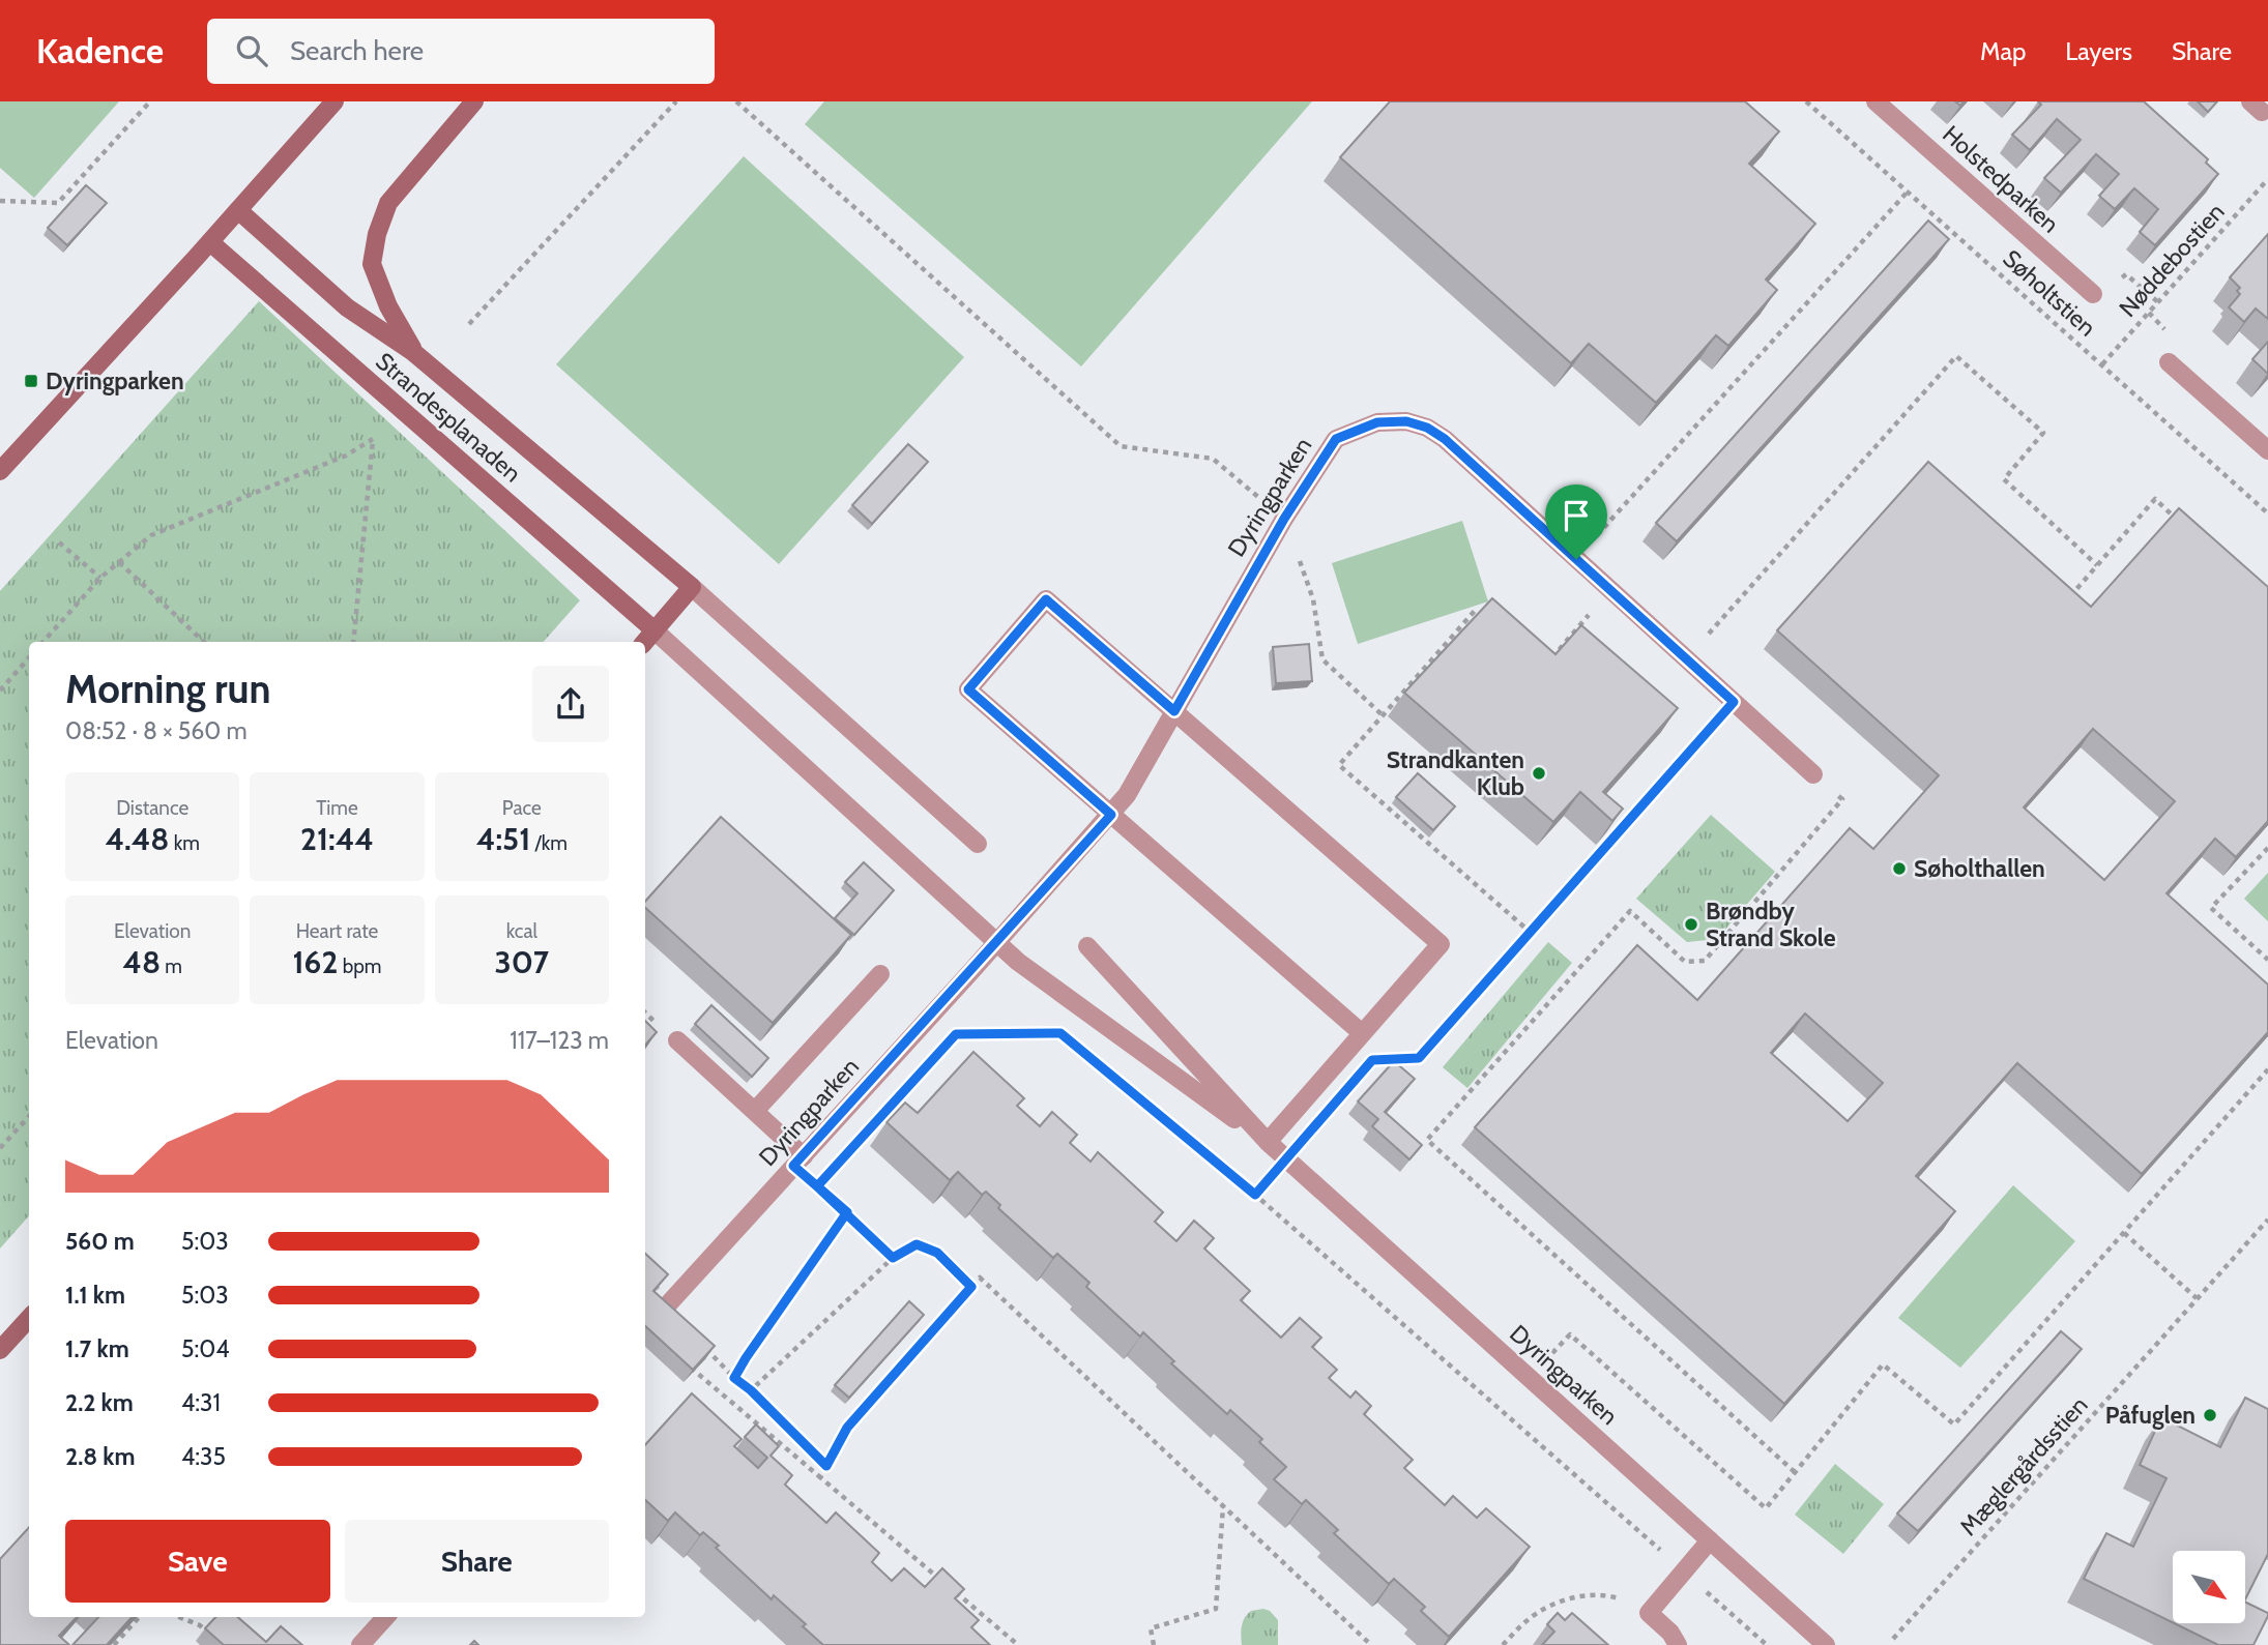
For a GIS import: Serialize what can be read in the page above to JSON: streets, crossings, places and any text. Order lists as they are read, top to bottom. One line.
{"streets":{"street":["Holstedparken","Strandesplanaden","Dyringparken"],"path":["Nøddebostien","Søholtstien","Mæglergårdsstien"]},"crossings":[["Nøddebostien","Søholtstien"],["Strandesplanaden","Dyringparken"]],"places":{"transit":["Dyringparken"],"other":["Strandkanten Klub","Søholthallen","Brøndby Strand Skole","Påfuglen"]},"north":"bottom right","page":{"header":"Kadence","search":"Search here","nav":["Map","Layers","Share"],"heading":["Morning run","08:52 · 8 × 560 m"],"stats":[["Distance","4.48 km"],["Time","21:44"],["Pace","4:51 /km"],["Elevation","48 m"],["Heart rate","162 bpm"],["kcal","307"]],"chart":["Elevation","117–123 m"],"list":[{"name":"560 m","note":"5:03"},{"name":"1.1 km","note":"5:03"},{"name":"1.7 km","note":"5:04"},{"name":"2.2 km","note":"4:31"},{"name":"2.8 km","note":"4:35"}],"buttons":["Save","Share"]}}
